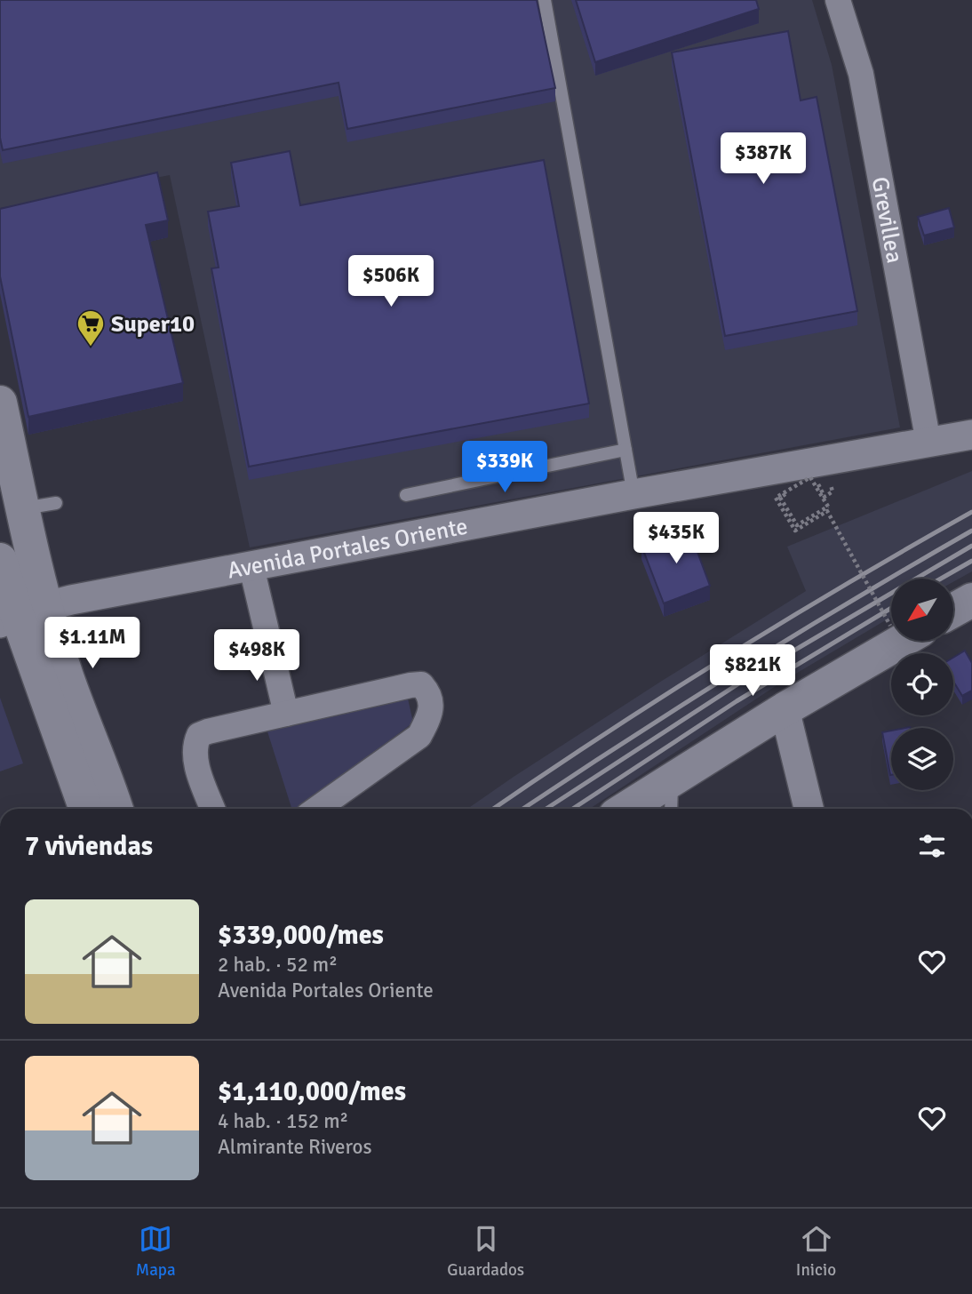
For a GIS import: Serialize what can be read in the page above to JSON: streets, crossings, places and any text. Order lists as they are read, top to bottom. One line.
{"streets":{"street":["Grevillea","Avenida Portales Oriente"]},"crossings":[["Grevillea","Avenida Portales Oriente"]],"places":{"supermarket":["Super10"]},"north":"bottom left","page":{"price":["$387K","$506K","$339K","$435K","$1.11M","$498K","$821K"],"heading":"7 viviendas","list":[{"name":"$339,000/mes","note":"2 hab. · 52 m² · Avenida Portales Oriente"},{"name":"$1,110,000/mes","note":"4 hab. · 152 m² · Almirante Riveros"}],"tabs":["Mapa","Guardados","Inicio"]}}
